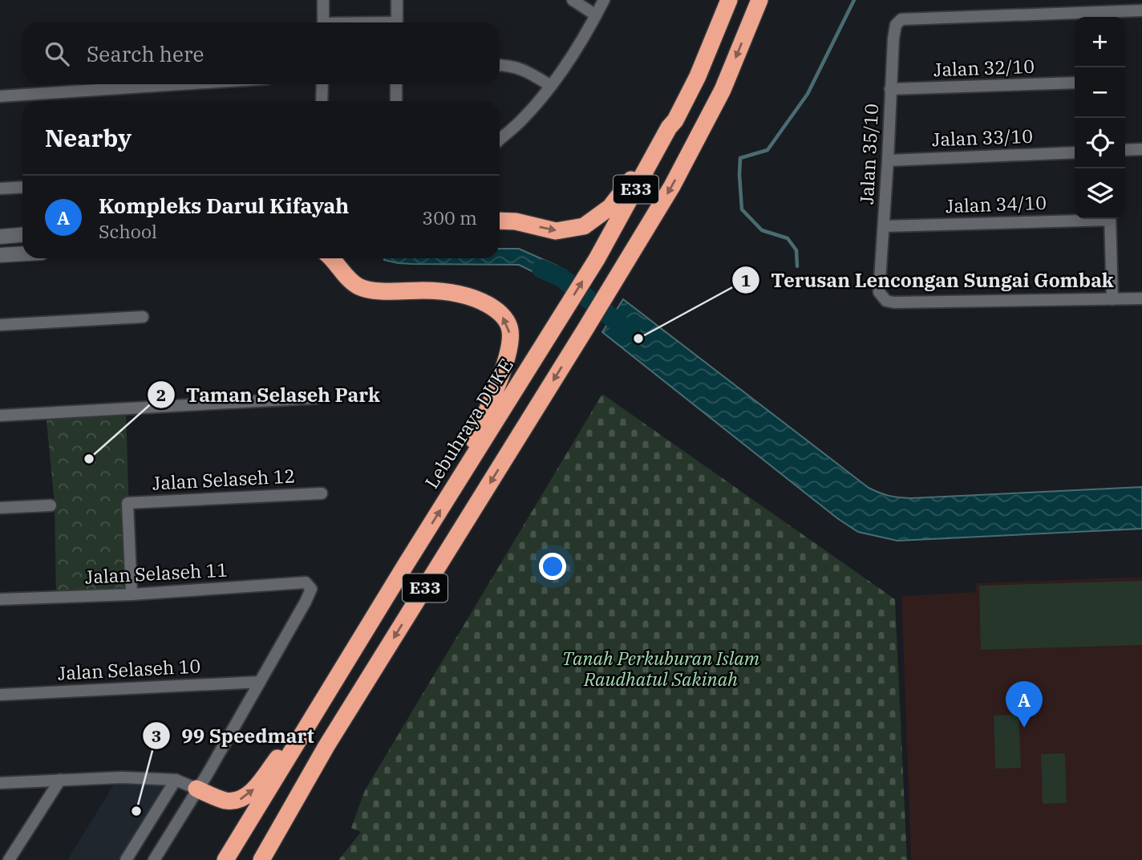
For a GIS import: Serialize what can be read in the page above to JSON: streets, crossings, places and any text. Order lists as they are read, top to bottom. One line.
{"streets":{"highway":["E33","Lebuhraya DUKE"],"street":["Jalan 32/10","Jalan 33/10","Jalan 35/10","Jalan 34/10","Jalan Selaseh 12","Jalan Selaseh 11","Jalan Selaseh 10"]},"crossings":[["Jalan 32/10","Jalan 35/10"],["Jalan 33/10","Jalan 35/10"],["Jalan 35/10","Jalan 34/10"],["Jalan Selaseh 12","Jalan Selaseh 11"],["Jalan Selaseh 11","Jalan Selaseh 10"]],"parks":["Tanah Perkuburan Islam Raudhatul Sakinah"],"places":["Terusan Lencongan Sungai Gombak","Taman Selaseh Park","99 Speedmart"],"page":{"map_buttons":["+","−"],"search":"Search here","heading":"Nearby","list":[{"mark":"A","name":"Kompleks Darul Kifayah","note":"School","value":"300 m"}],"pins":"A"}}
